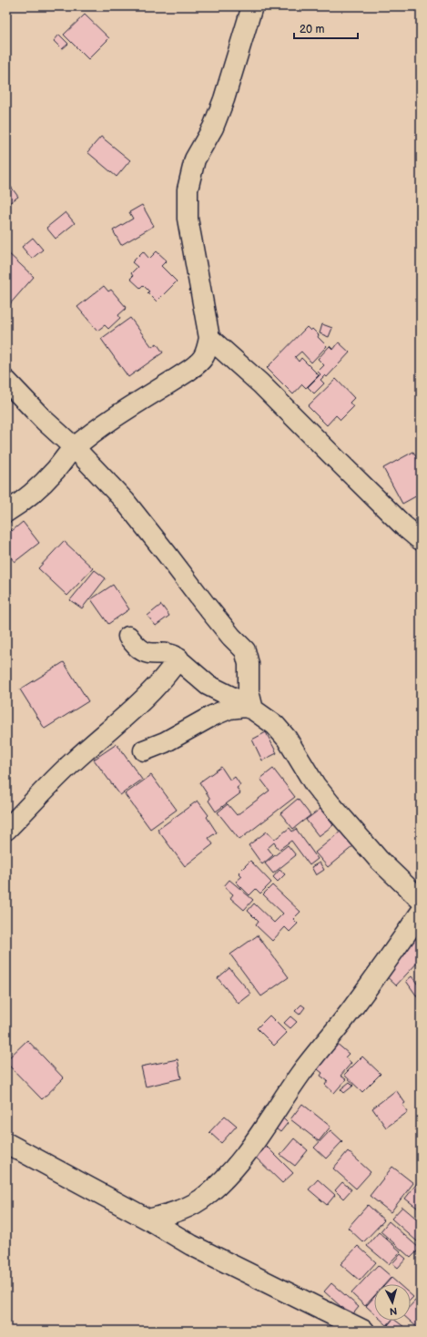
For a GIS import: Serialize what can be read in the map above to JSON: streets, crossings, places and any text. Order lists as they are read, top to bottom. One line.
{"scale_bar":"20 m","north":"bottom"}
